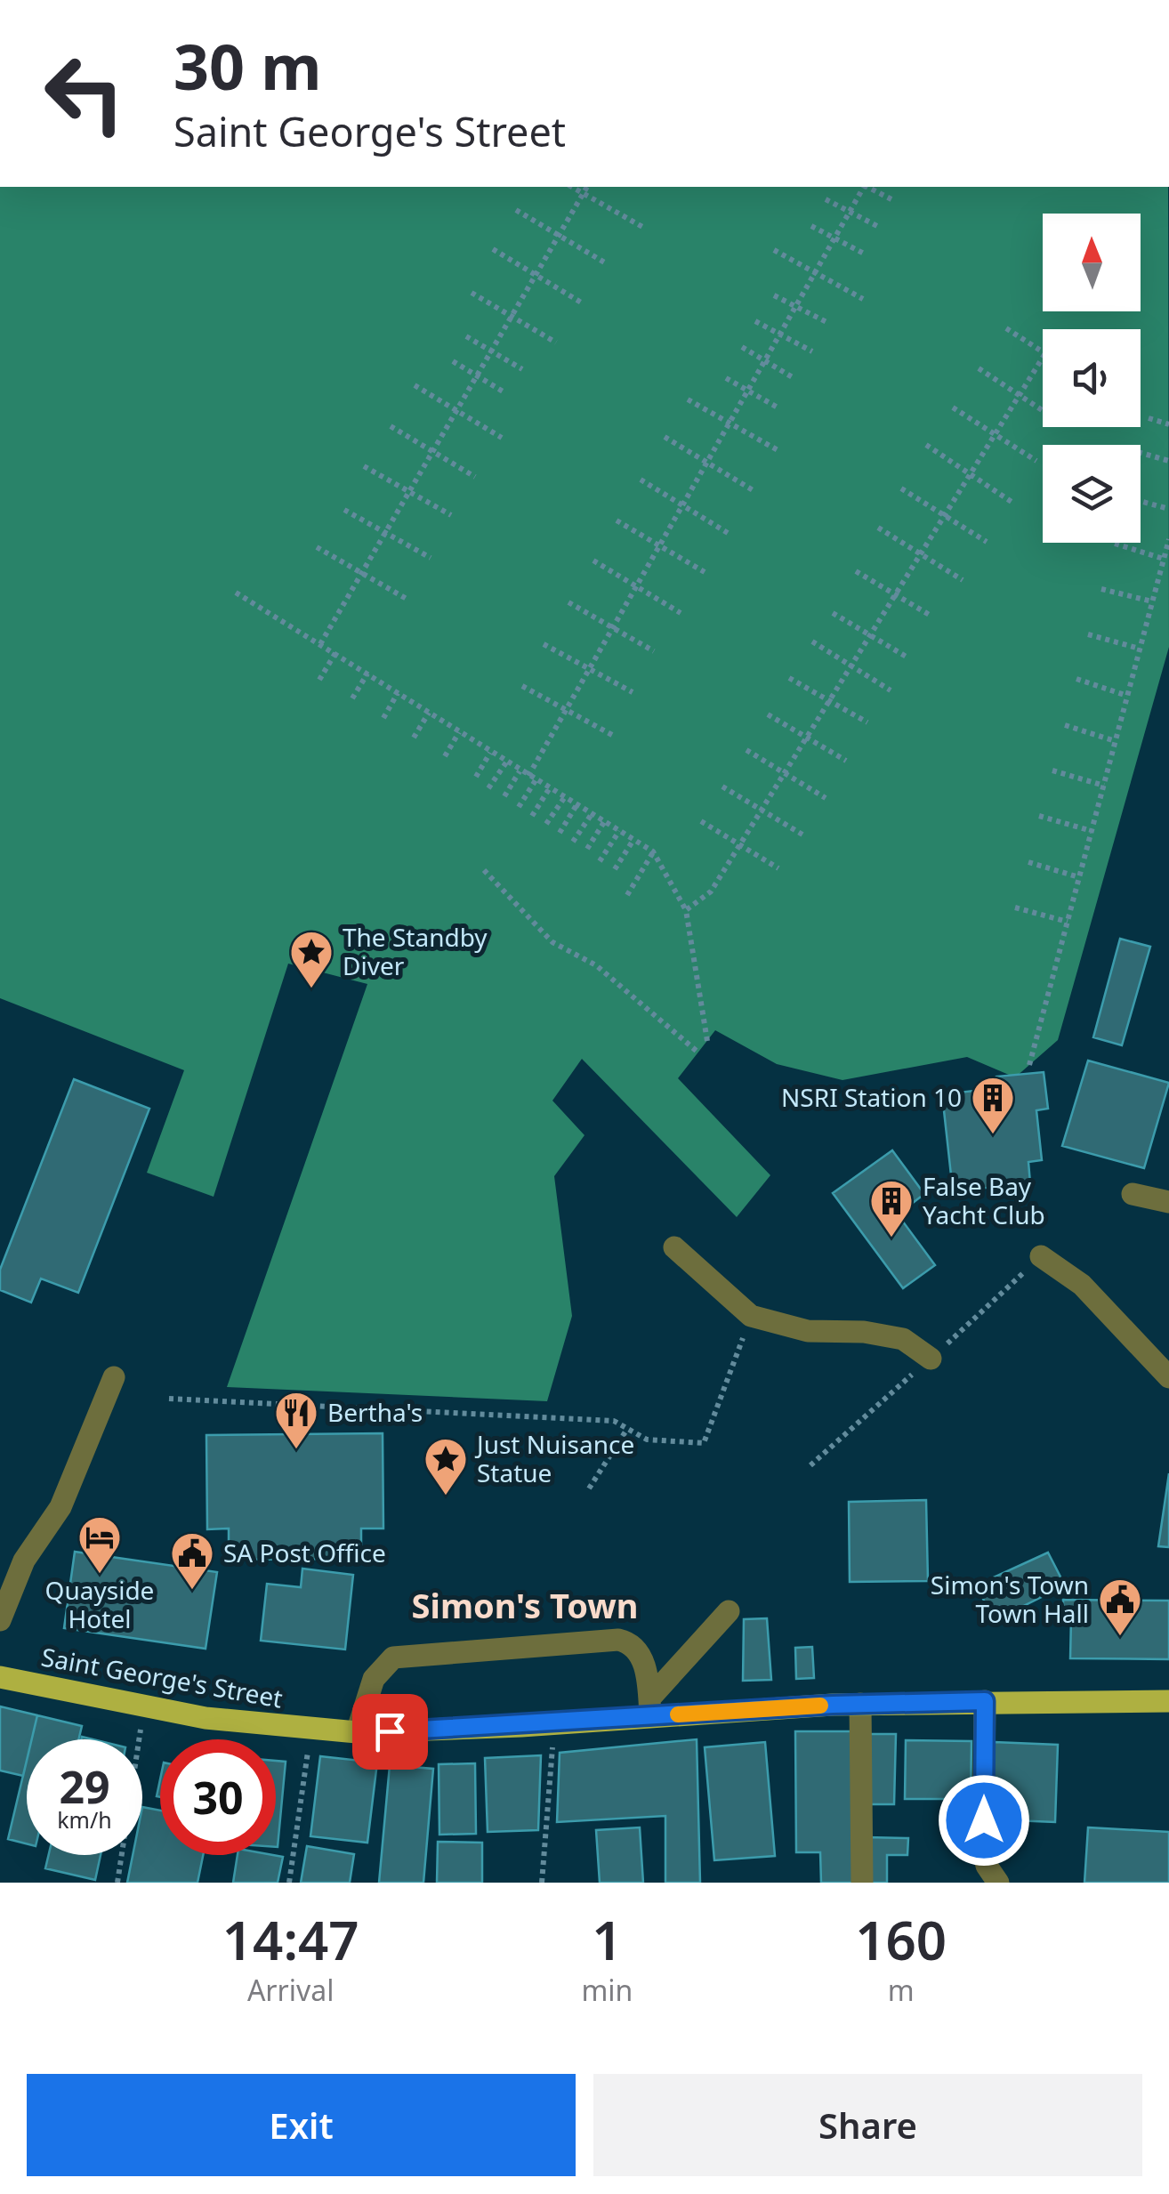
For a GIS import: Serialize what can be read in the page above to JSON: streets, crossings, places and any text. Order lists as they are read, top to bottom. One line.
{"streets":{"main road":["Saint George's Street"]},"districts":["Simon's Town"],"places":{"place":["The Standby Diver","Just Nuisance Statue"],"building":["NSRI Station 10","False Bay Yacht Club"],"restaurant":["Bertha's"],"hotel":["Quayside Hotel"],"public building":["SA Post Office","Simon's Town Town Hall"]},"north":"top","page":{"turn":["30 m","Saint George's Street"],"speed":"29 km/h","limit":"30","eta":["14:47","Arrival","1","min","160","m"],"buttons":["Exit","Share"]}}
